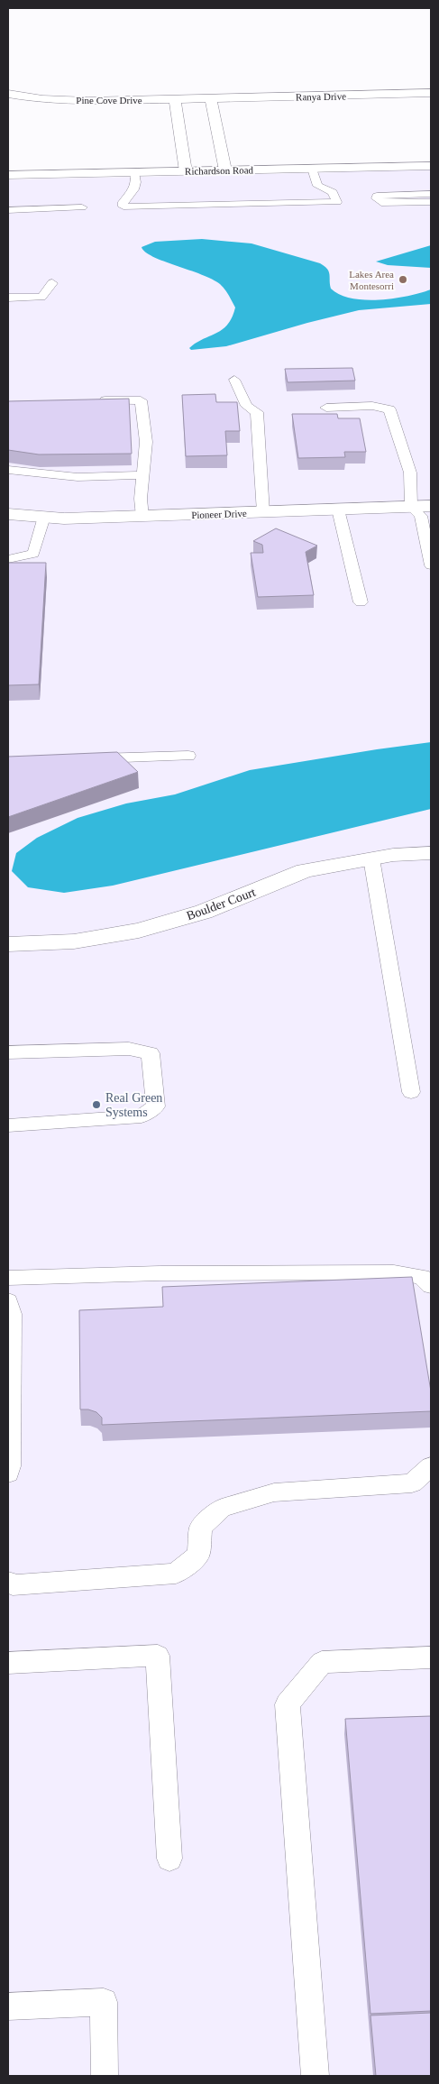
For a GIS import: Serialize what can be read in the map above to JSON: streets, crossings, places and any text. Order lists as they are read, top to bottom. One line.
{"streets":{"street":["Ranya Drive","Pine Cove Drive","Richardson Road","Pioneer Drive","Boulder Court"]},"crossings":[["Ranya Drive","Pine Cove Drive"]],"places":["Lakes Area Montesorri","Real Green Systems"]}
